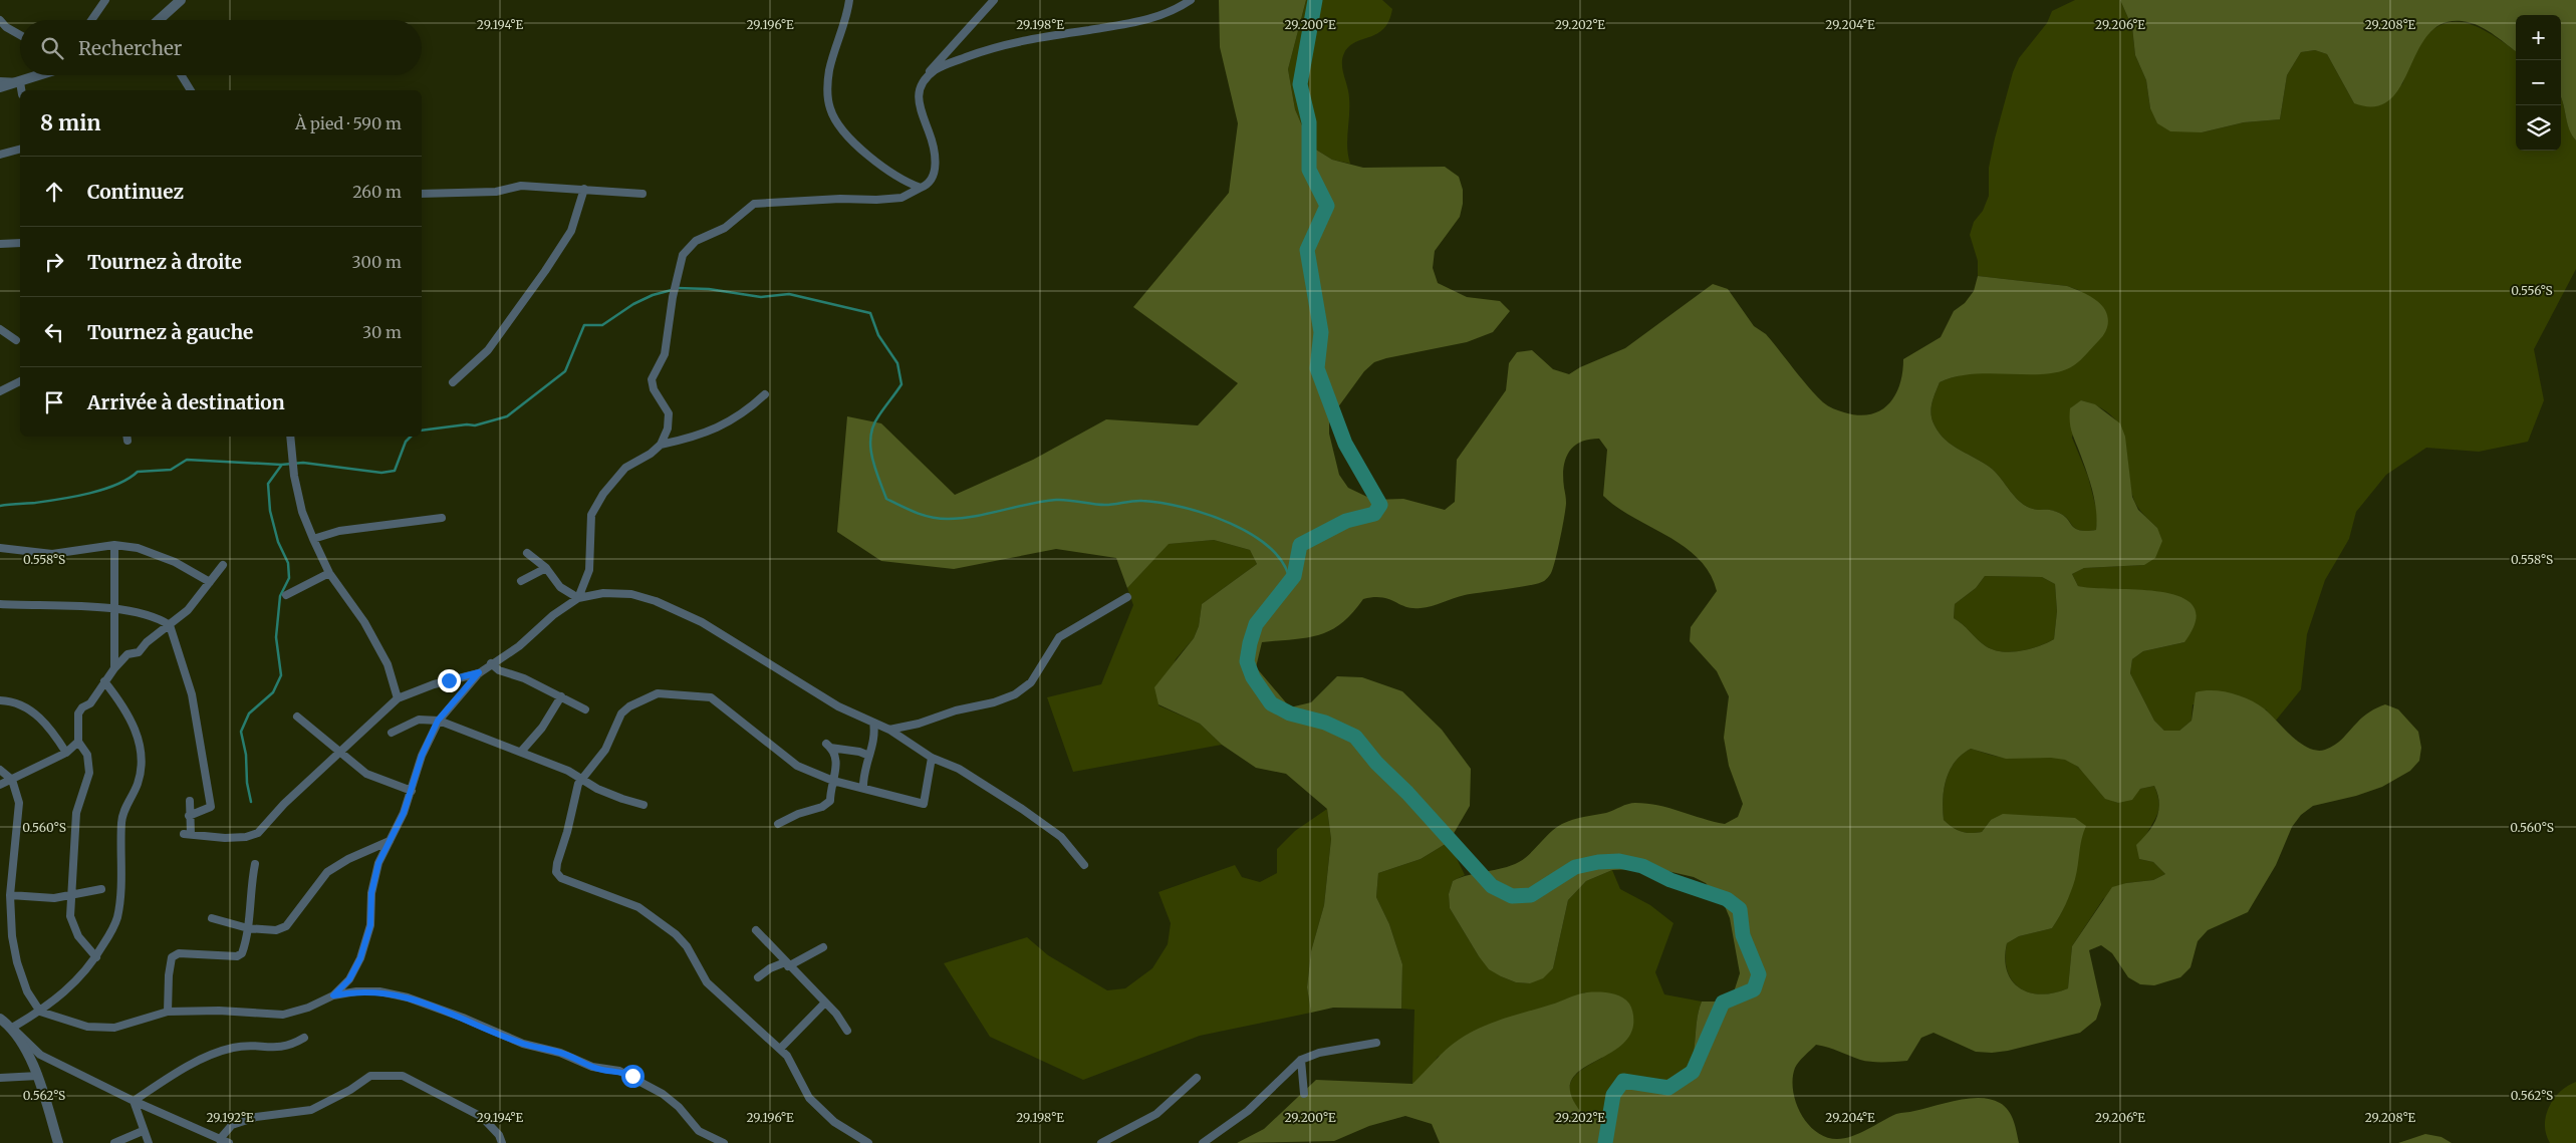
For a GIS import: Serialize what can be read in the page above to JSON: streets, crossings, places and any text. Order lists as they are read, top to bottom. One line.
{"page":{"map_buttons":["+","−"],"search":"Rechercher","heading":["8 min","À pied · 590 m"],"list":[["Continuez","260 m"],["Tournez à droite","300 m"],["Tournez à gauche","30 m"],"Arrivée à destination"]},"coordinates":["29.194°E","29.196°E","29.198°E","29.200°E","29.202°E","29.204°E","29.206°E","29.208°E","0.556°S","0.558°S","0.560°S","0.562°S","29.192°E"]}
